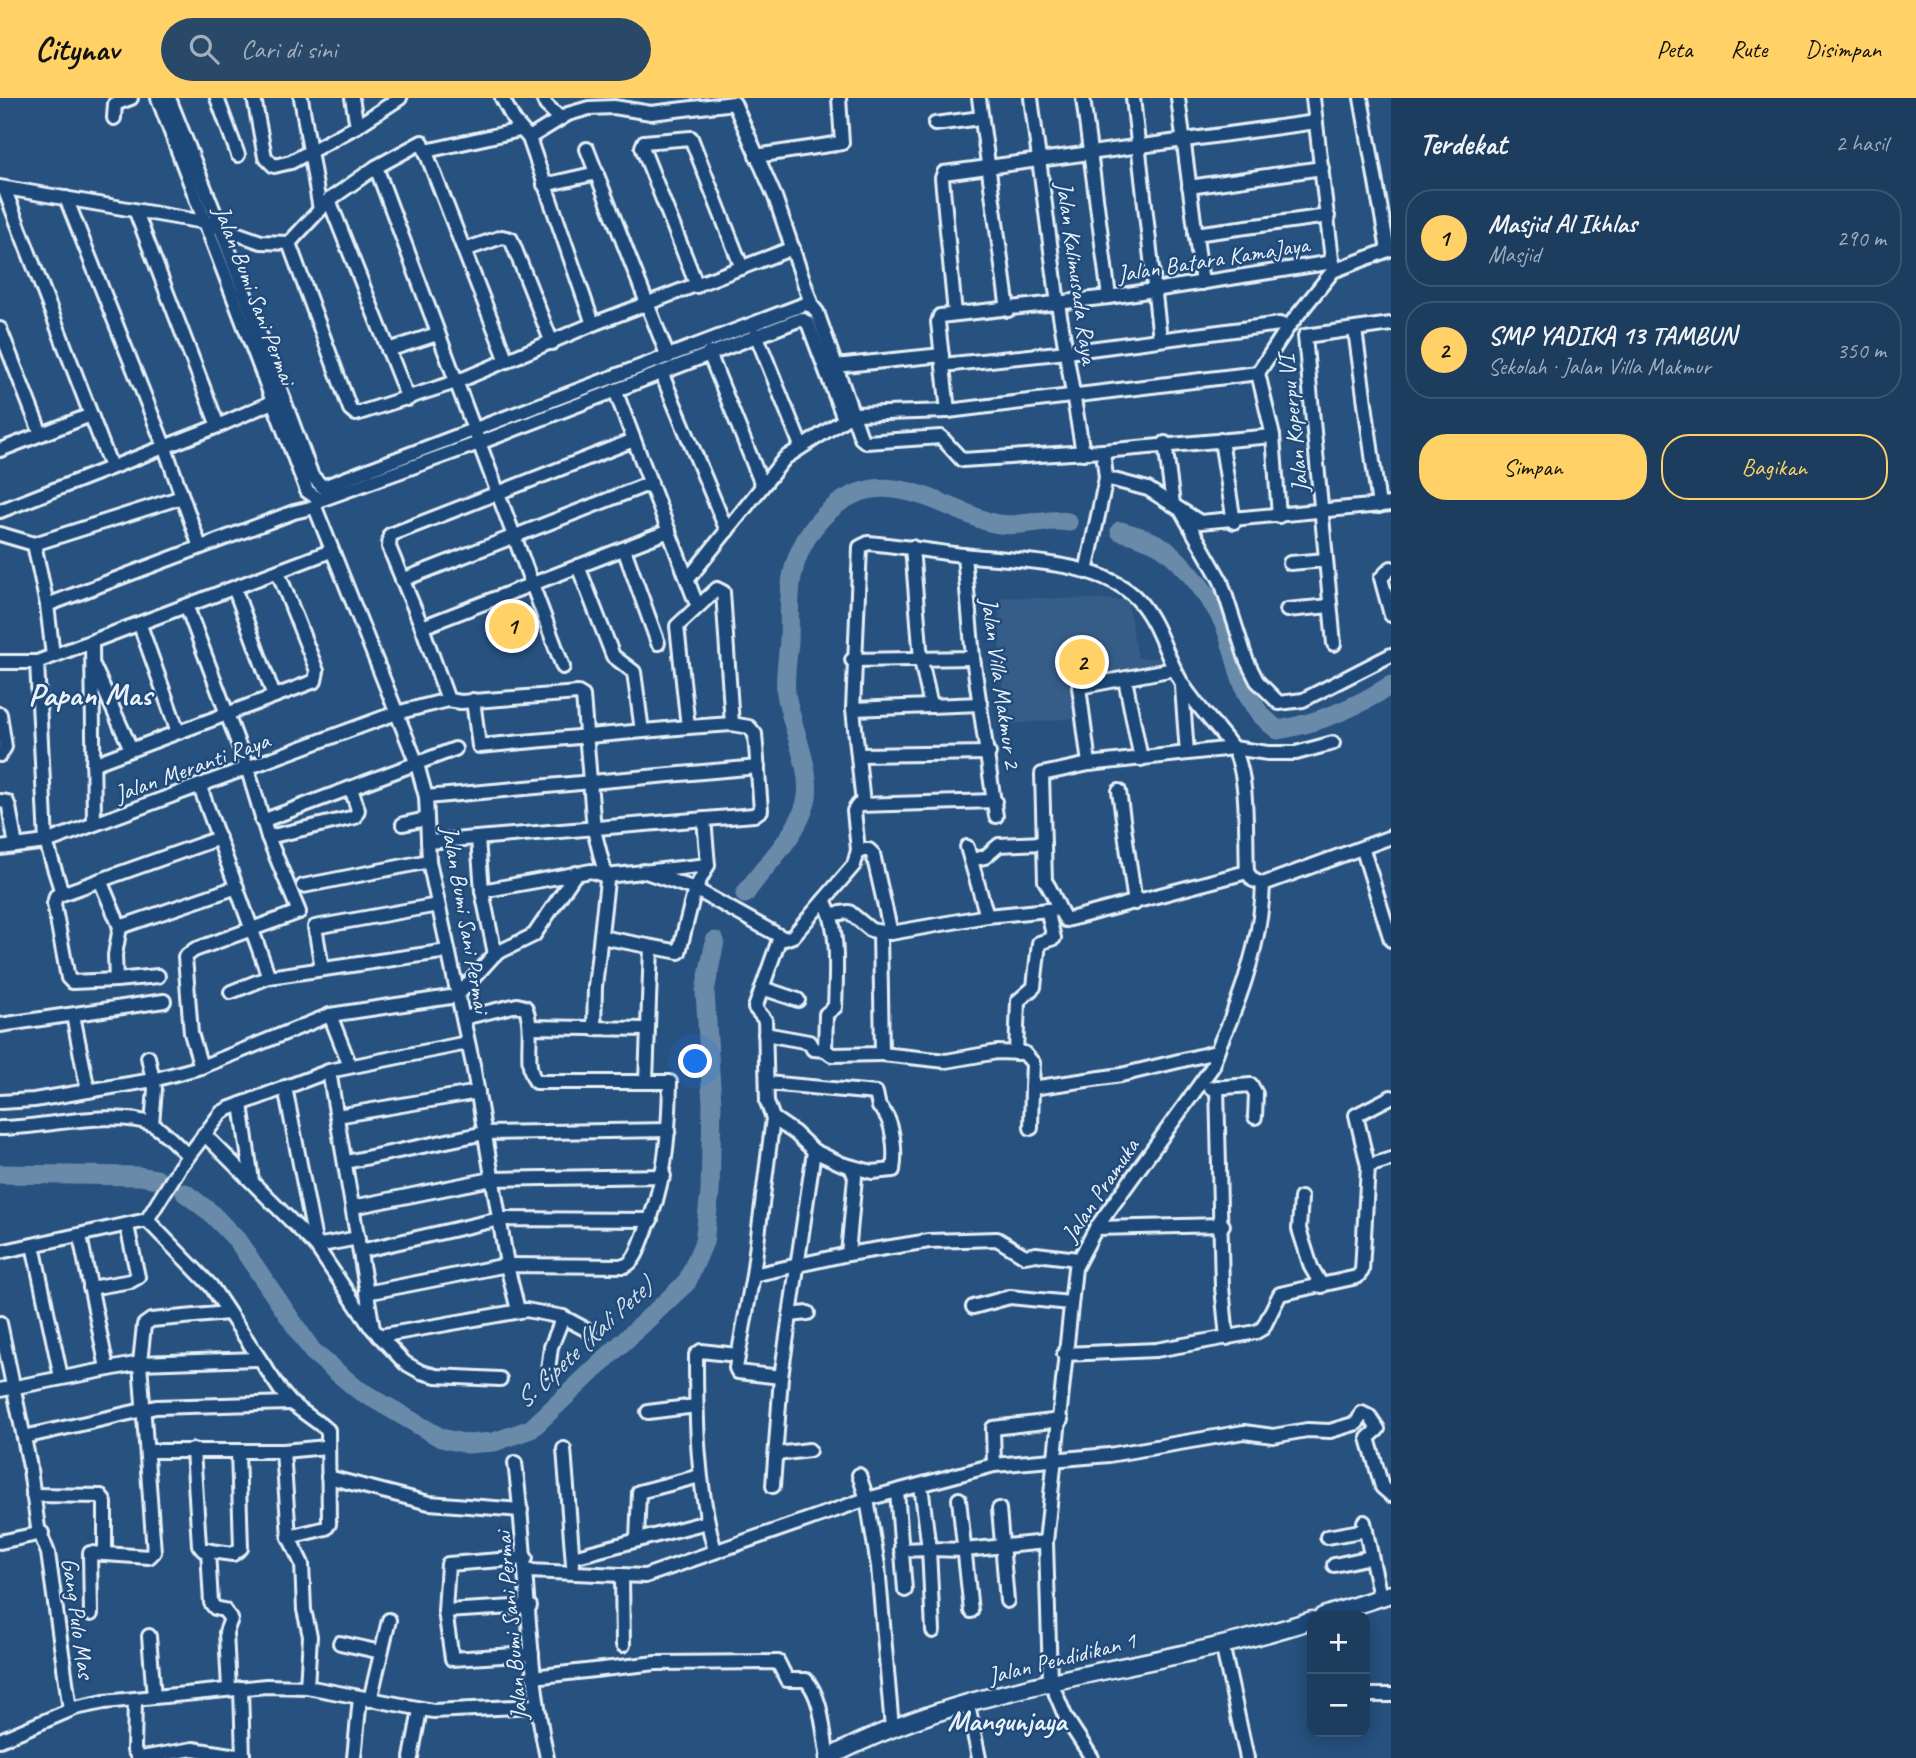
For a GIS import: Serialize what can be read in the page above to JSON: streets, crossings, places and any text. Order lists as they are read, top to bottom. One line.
{"streets":{"street":["Jalan Batara KamaJaya","Jalan Kalimusada Raya","Jalan Bumi Sani Permai","Jalan Koperpu VI","Jalan Villa Makmur 2","Jalan Meranti Raya","Jalan Pramuka","Gang Pulo Mas","Jalan Pendidikan 1"]},"crossings":[["Jalan Batara KamaJaya","Jalan Kalimusada Raya"],["Jalan Bumi Sani Permai","Jalan Meranti Raya"],["Jalan Pramuka","Jalan Pendidikan 1"]],"districts":["Papan Mas","Mangunjaya"],"water":["S. Cipete (Kali Pete)"],"page":{"header":"Citynav","search":"Cari di sini","nav":["Peta","Rute","Disimpan"],"heading":["Terdekat","2 hasil"],"list":[{"mark":"1","name":"Masjid Al Ikhlas","note":"Masjid","value":"290 m"},{"mark":"2","name":"SMP YADIKA 13 TAMBUN","note":"Sekolah · Jalan Villa Makmur","value":"350 m"}],"buttons":["Simpan","Bagikan"],"pins":["1","2"],"map_buttons":["+","−"]}}
